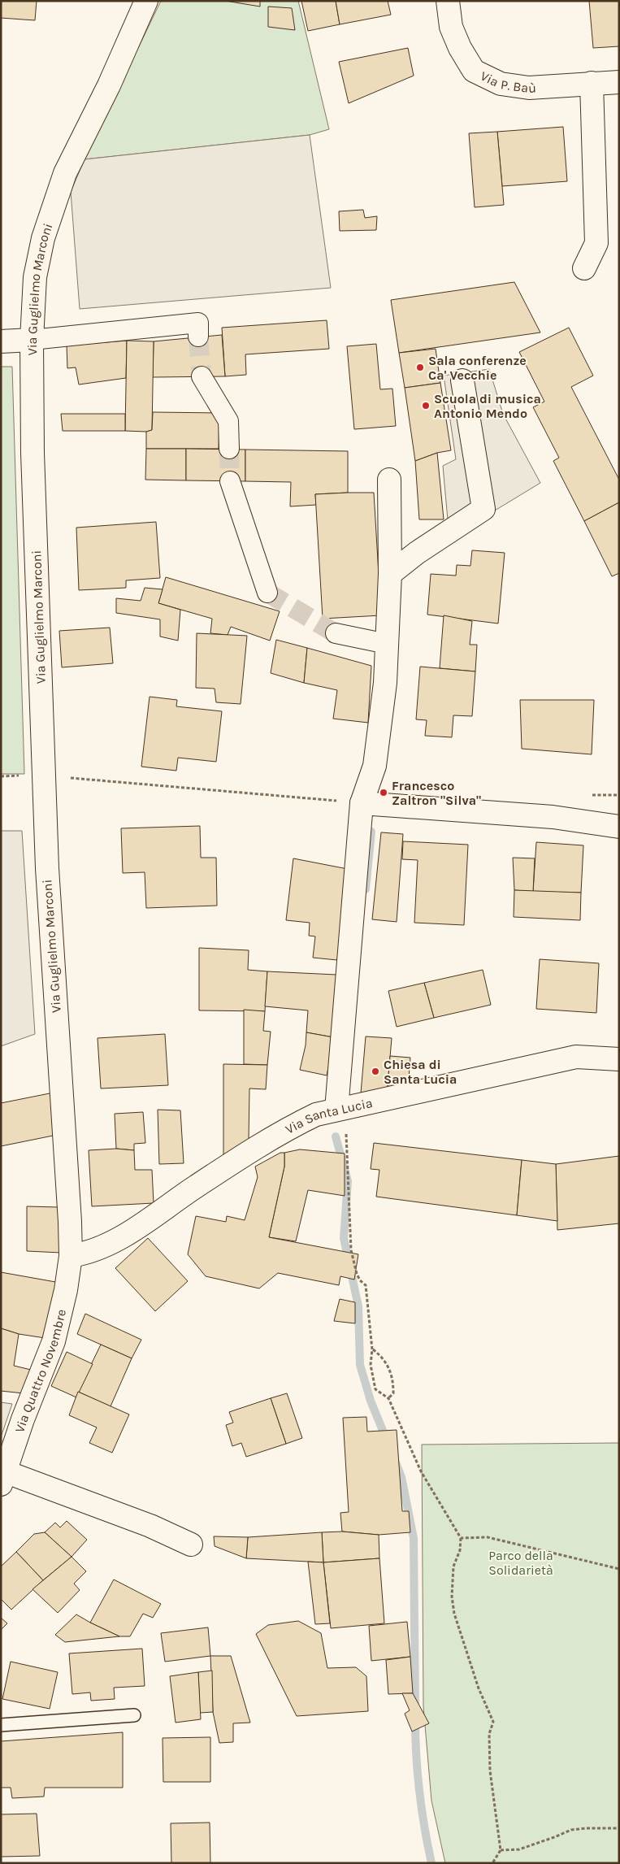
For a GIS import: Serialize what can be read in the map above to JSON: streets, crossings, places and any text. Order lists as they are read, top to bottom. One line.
{"streets":{"street":["Via P. Baù","Via Guglielmo Marconi","Via Santa Lucia","Via Quattro Novembre"]},"crossings":[["Via Guglielmo Marconi","Via Santa Lucia"],["Via Guglielmo Marconi","Via Quattro Novembre"],["Via Santa Lucia","Via Quattro Novembre"]],"parks":["Parco della Solidarietà"],"places":["Sala conferenze Ca' Vecchie","Scuola di musica Antonio Mendo","Francesco Zaltron \"Silva\"","Chiesa di Santa Lucia"]}
